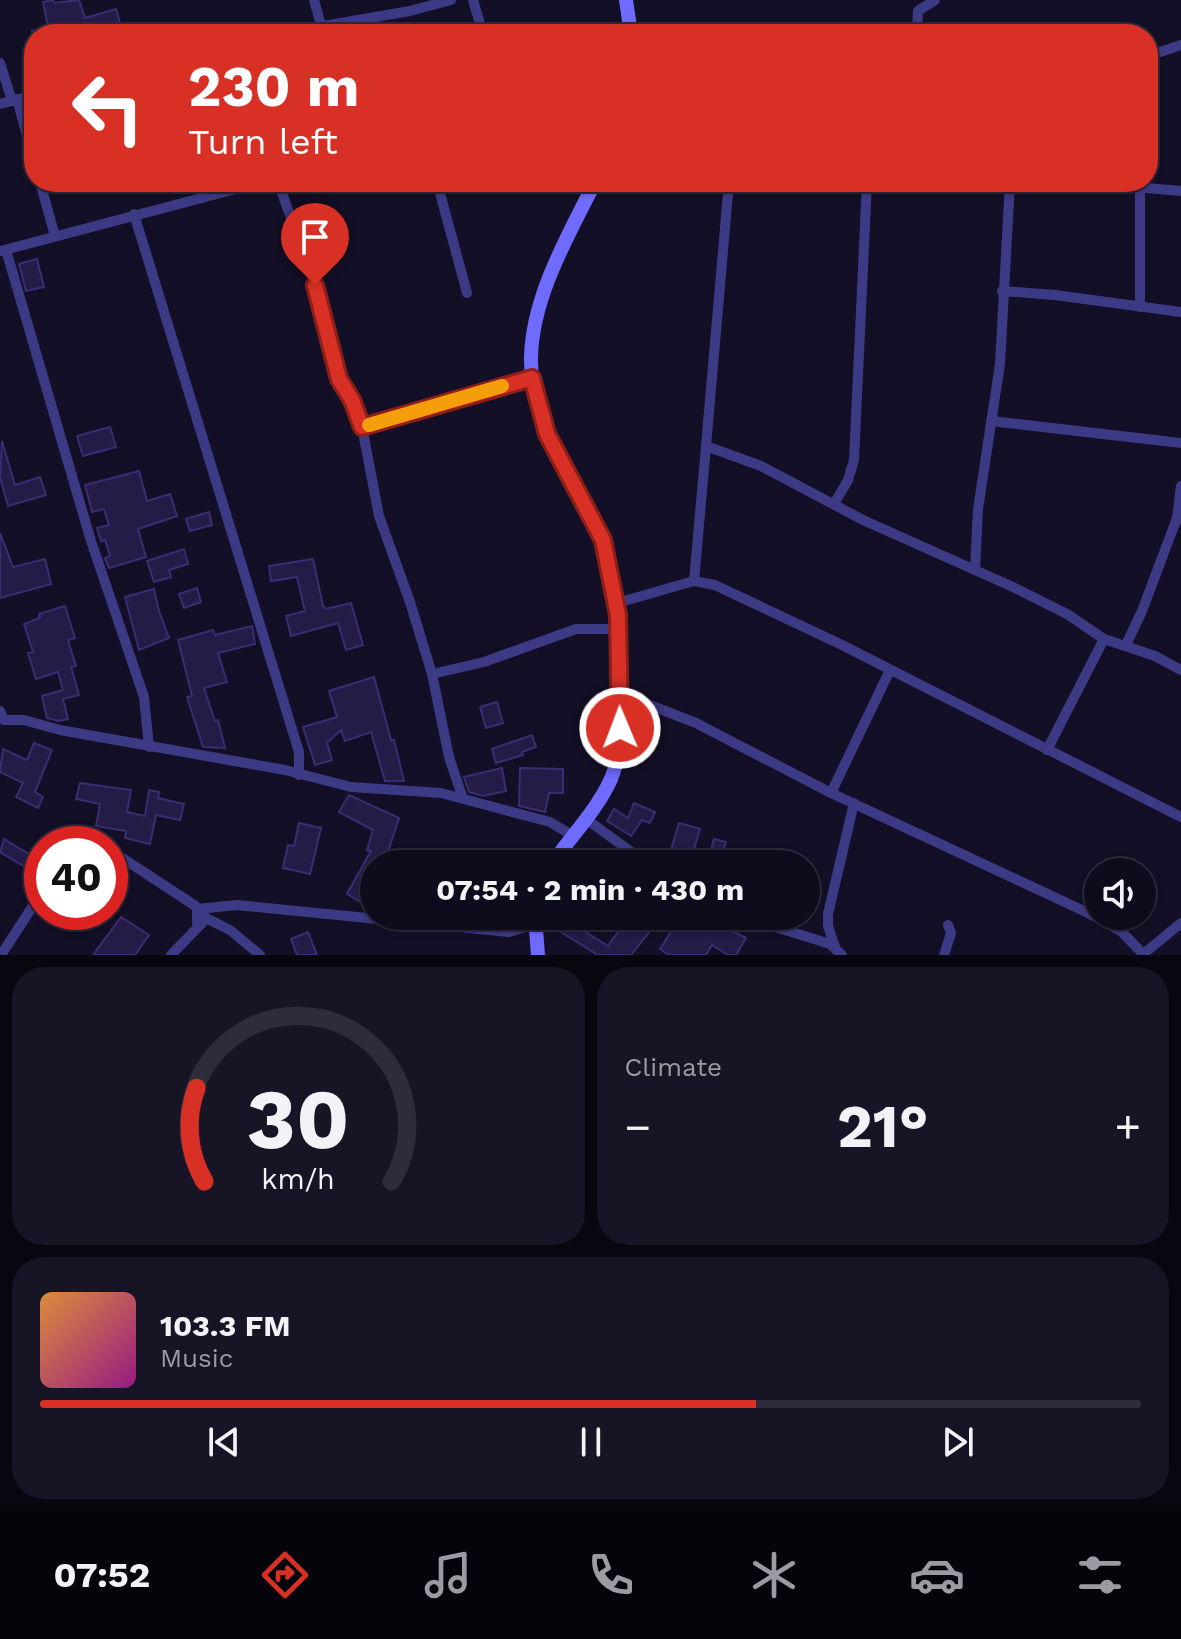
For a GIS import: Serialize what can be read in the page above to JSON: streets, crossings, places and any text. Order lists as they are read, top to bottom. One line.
{"page":{"turn":["230 m","Turn left"],"limit":"40","trip":"07:54 · 2 min · 430 m","tile":"Climate","heat":["−","21°","+"],"song":["103.3 FM","Music"],"tabs":"07:52","gauge":["30","km/h"]}}
